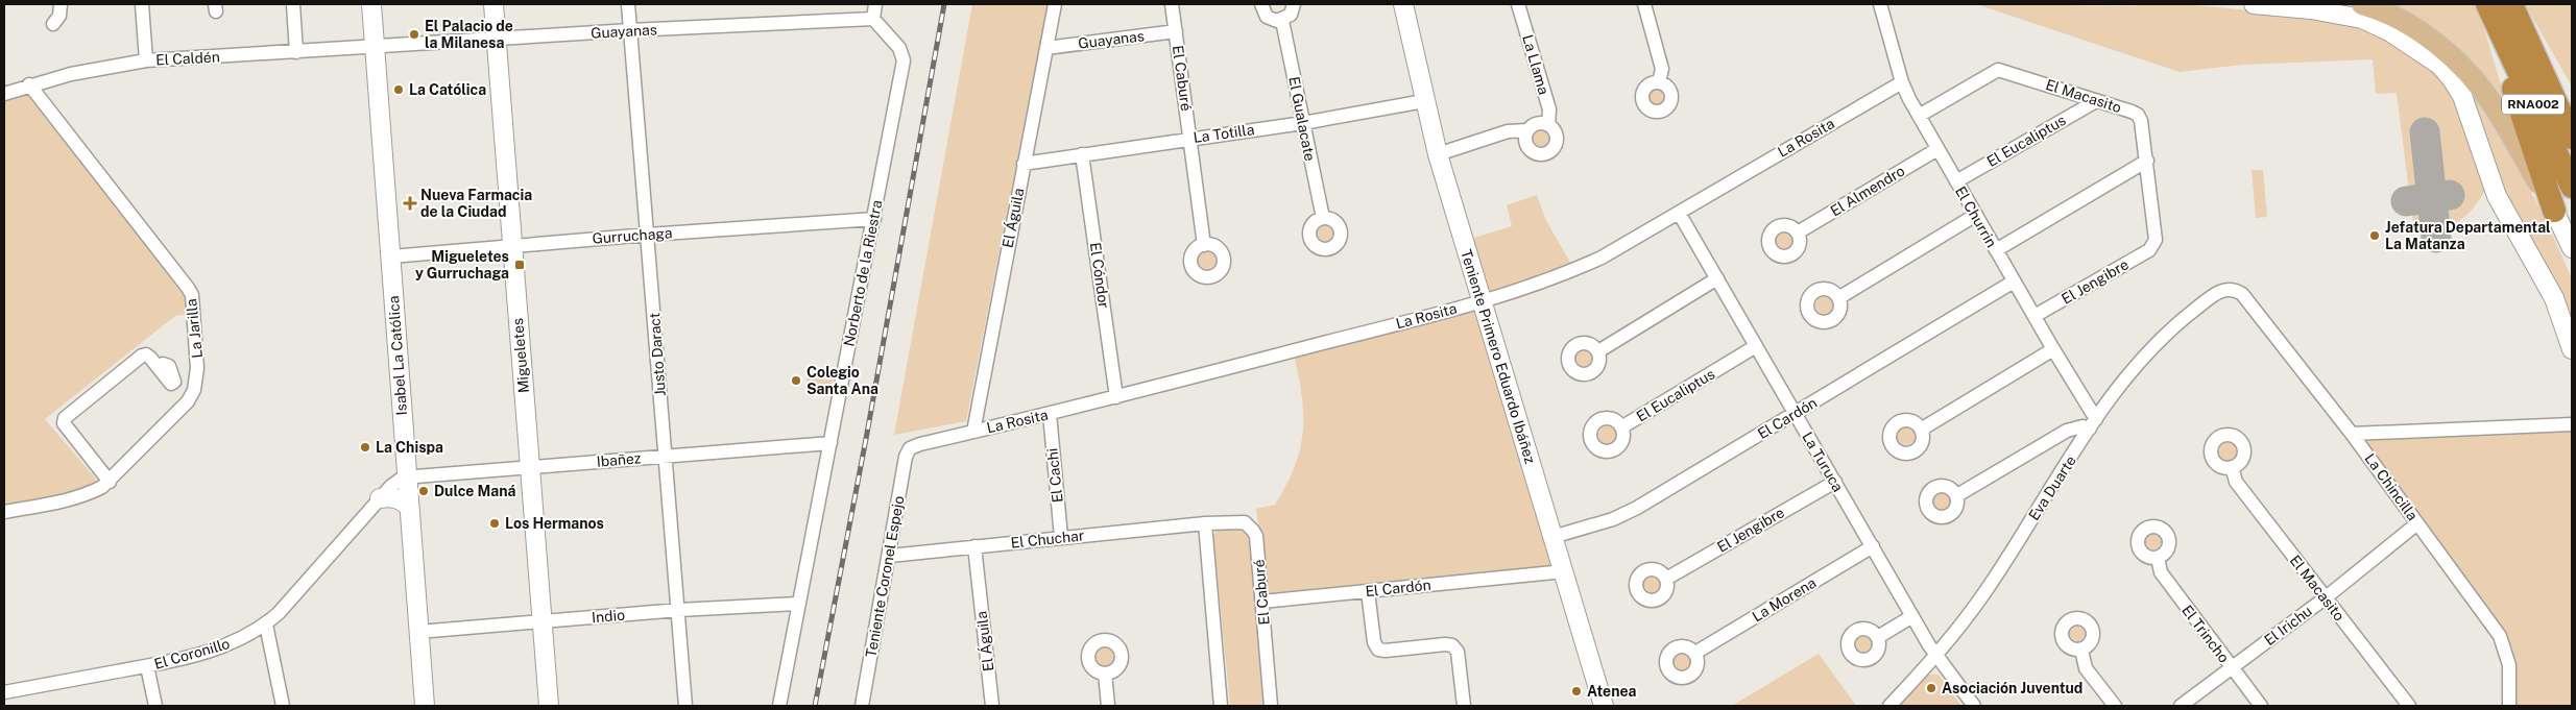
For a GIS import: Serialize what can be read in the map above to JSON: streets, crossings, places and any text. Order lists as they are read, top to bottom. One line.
{"streets":{"highway":["RNA002"],"street":["Guayanas","El Caldén","La Llama","El Caburé","El Macasito","El Gualacate","La Totilla","La Rosita","El Eucaliptus","El Almendro","El Churrin","El Águila","Gurruchaga","Norberto de la Riestra","El Cóndor","El Jengibre","La Jarilla","Justo Daract","Isabel La Católica","Migueletes","Teniente Primero Eduardo Ibáñez","El Cardón","Ibañez","La Turuca","El Cachi","La Chincilla","Eva Duarte","El Chuchar","Teniente Coronel Espejo","La Morena","Indio","El Irichu","El Trincho","El Coronillo"]},"crossings":[["Guayanas","El Caldén"],["Guayanas","El Caburé"],["Guayanas","El Águila"],["Guayanas","Norberto de la Riestra"],["Guayanas","Justo Daract"],["Guayanas","Isabel La Católica"],["Guayanas","Migueletes"],["El Caldén","La Jarilla"],["El Caldén","Isabel La Católica"],["El Caburé","La Totilla"],["El Caburé","El Cardón"],["El Caburé","El Chuchar"],["El Macasito","El Eucaliptus"],["El Macasito","El Churrin"],["El Macasito","El Jengibre"],["El Macasito","El Irichu"],["El Gualacate","La Totilla"],["La Totilla","El Águila"],["La Totilla","El Cóndor"],["La Totilla","Teniente Primero Eduardo Ibáñez"],["La Rosita","El Churrin"],["La Rosita","El Águila"],["La Rosita","El Cóndor"],["La Rosita","Teniente Primero Eduardo Ibáñez"],["La Rosita","La Turuca"],["La Rosita","El Cachi"],["La Rosita","Teniente Coronel Espejo"],["El Eucaliptus","El Churrin"],["El Eucaliptus","La Turuca"],["El Almendro","El Churrin"],["El Churrin","El Jengibre"],["El Churrin","El Cardón"],["El Churrin","Eva Duarte"],["El Águila","El Chuchar"],["Gurruchaga","Norberto de la Riestra"],["Gurruchaga","Justo Daract"],["Gurruchaga","Isabel La Católica"],["Gurruchaga","Migueletes"],["Norberto de la Riestra","Ibañez"],["Norberto de la Riestra","Indio"],["El Jengibre","La Turuca"],["Justo Daract","Ibañez"],["Justo Daract","Indio"],["Isabel La Católica","Ibañez"],["Isabel La Católica","Indio"],["Isabel La Católica","El Coronillo"],["Migueletes","Ibañez"],["Migueletes","Indio"],["Teniente Primero Eduardo Ibáñez","El Cardón"],["El Cardón","La Turuca"],["Ibañez","El Coronillo"],["La Turuca","Eva Duarte"],["La Turuca","La Morena"],["El Cachi","El Chuchar"],["La Chincilla","Eva Duarte"],["La Chincilla","El Irichu"],["El Chuchar","Teniente Coronel Espejo"],["El Irichu","El Trincho"]],"places":{"other":["El Palacio de la Milanesa","La Católica","Jefatura Departamental La Matanza","Colegio Santa Ana","La Chispa","Dulce Maná","Los Hermanos","Asociación Juventud","Atenea"],"health":["Nueva Farmacia de la Ciudad"],"transit":["Migueletes y Gurruchaga"]}}
